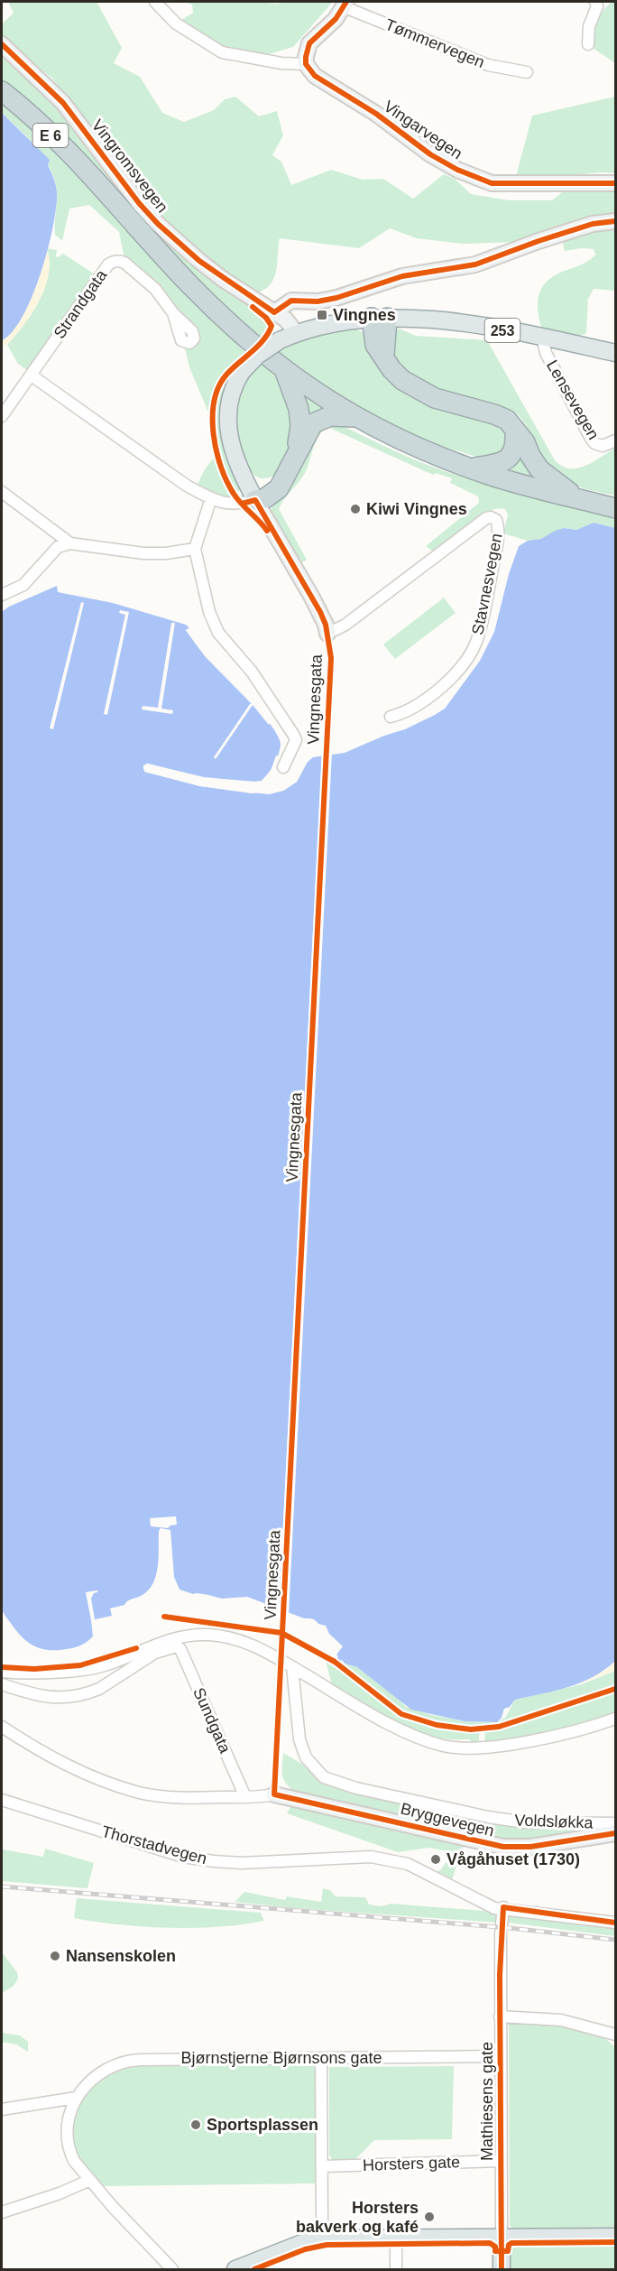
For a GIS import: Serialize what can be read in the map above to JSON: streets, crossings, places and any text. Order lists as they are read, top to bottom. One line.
{"streets":{"highway":["E 6"],"main road":["253","Vingnesgata","Mathiesens gate"],"street":["Tømmervegen","Vingarvegen","Vingromsvegen","Strandgata","Lensevegen","Stavnesvegen","Sundgata","Bryggevegen","Voldsløkka","Thorstadvegen","Bjørnstjerne Bjørnsons gate","Horsters gate"]},"crossings":[["253","Lensevegen"],["253","Vingnesgata"],["Stavnesvegen","Vingnesgata"],["Sundgata","Bryggevegen"],["Thorstadvegen","Mathiesens gate"],["Bjørnstjerne Bjørnsons gate","Mathiesens gate"],["Mathiesens gate","Horsters gate"]],"places":{"transit":["Vingnes"],"other":["Kiwi Vingnes","Vågåhuset (1730)","Nansenskolen","Sportsplassen","Horsters bakverk og kafé"]}}
